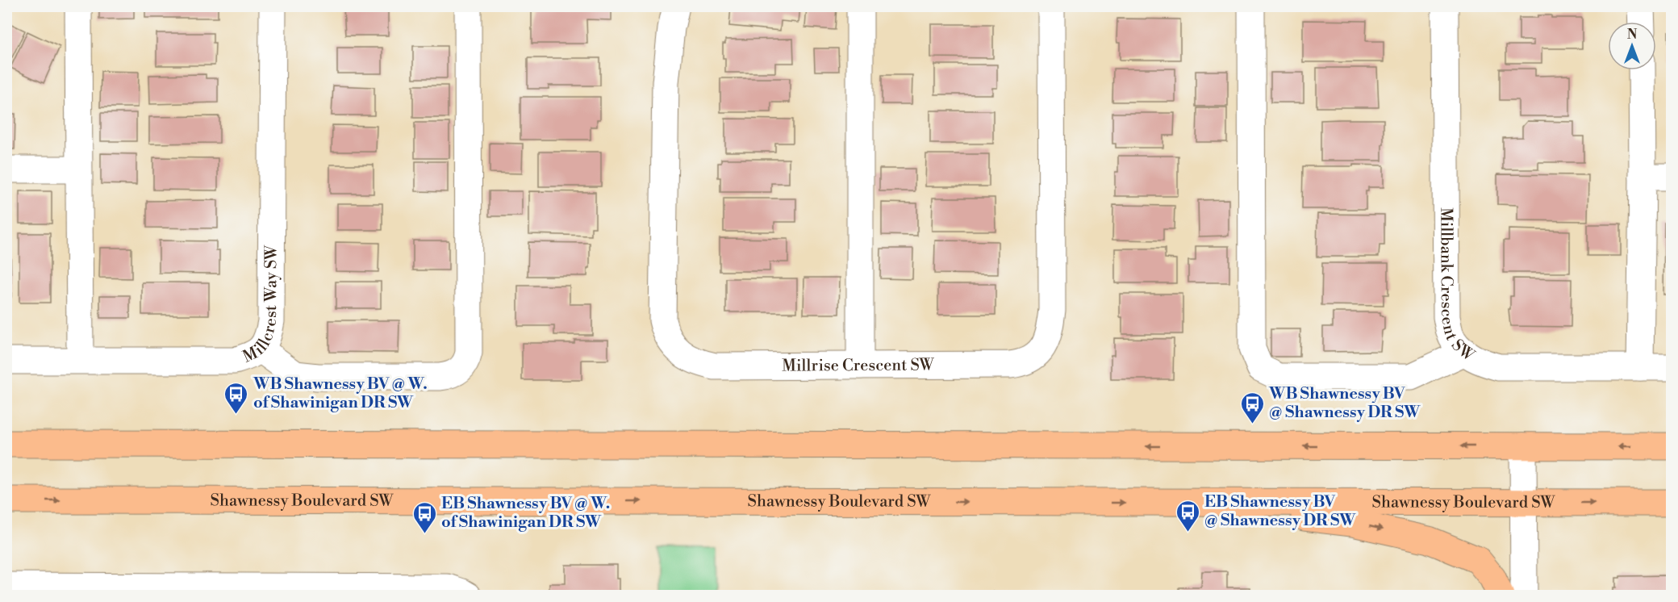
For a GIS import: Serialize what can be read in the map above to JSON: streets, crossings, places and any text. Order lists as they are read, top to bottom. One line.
{"streets":{"main road":["Shawnessy Boulevard SW"],"street":["Millbank Crescent SW","Millcrest Way SW","Millrise Crescent SW"]},"places":{"bus stop":["WB Shawnessy BV @ W. of Shawinigan DR SW","WB Shawnessy BV @ Shawnessy DR SW","EB Shawnessy BV @ Shawnessy DR SW","EB Shawnessy BV @ W. of Shawinigan DR SW"]},"north":"top"}
